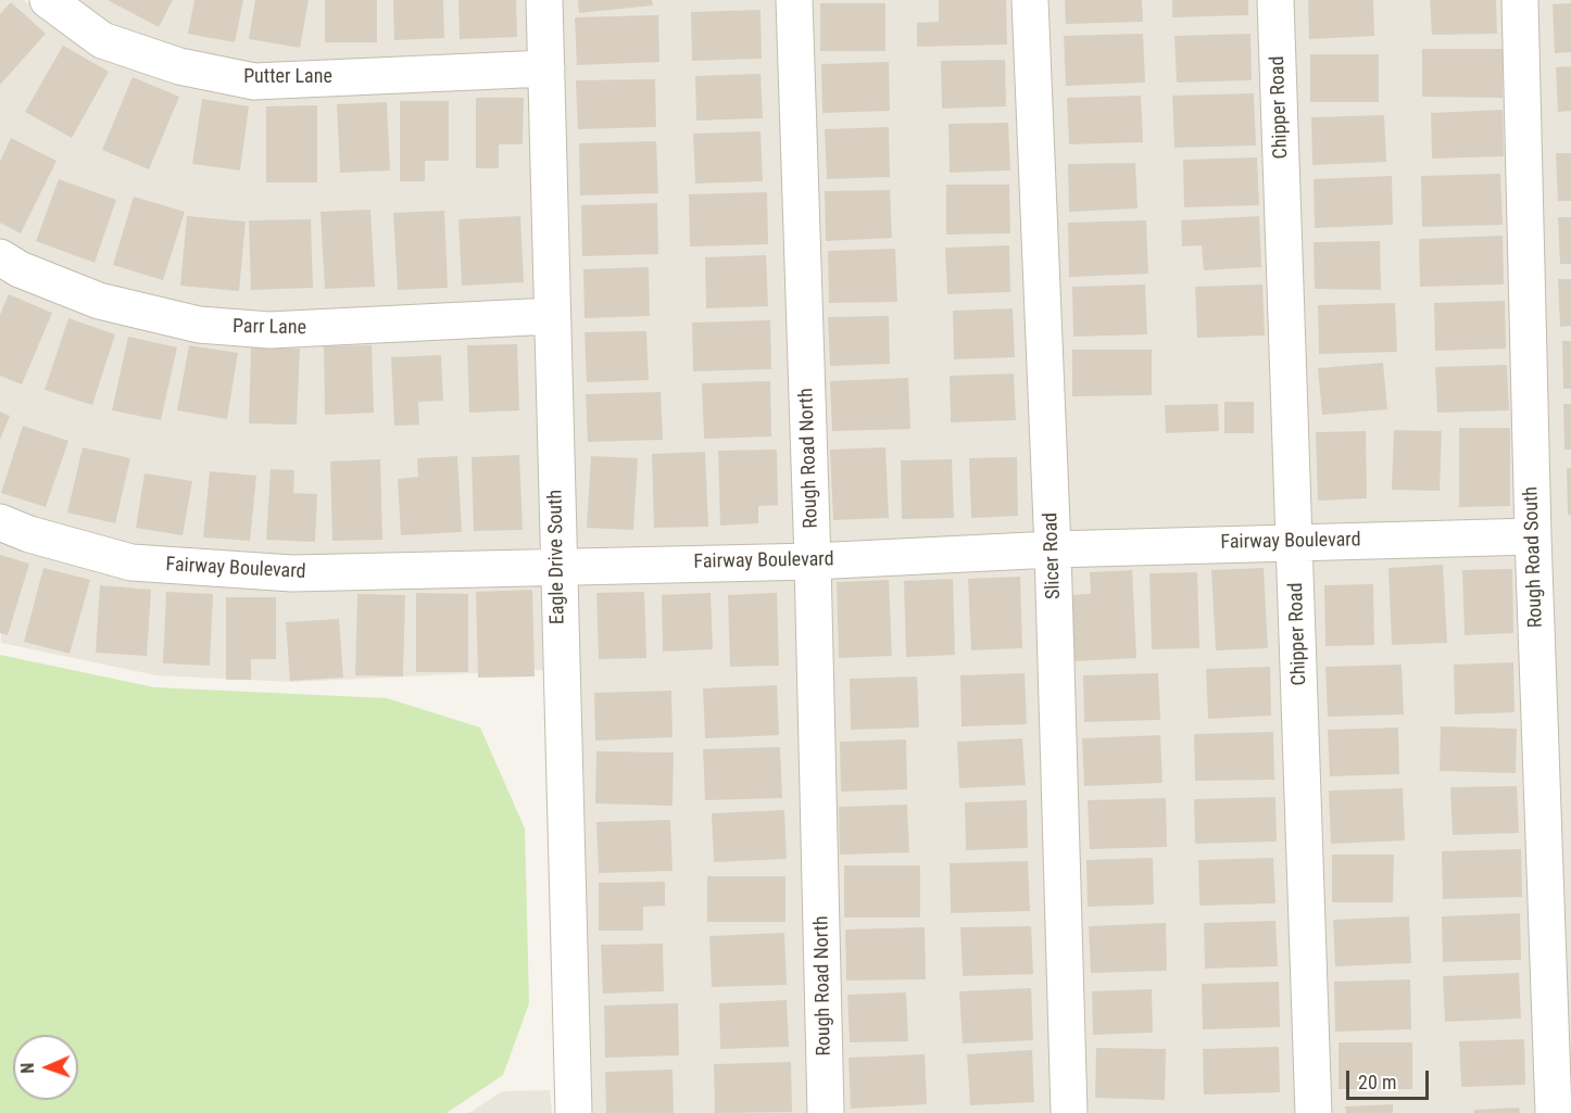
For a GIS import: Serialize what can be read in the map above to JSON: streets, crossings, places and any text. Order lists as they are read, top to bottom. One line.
{"streets":{"street":["Putter Lane","Chipper Road","Parr Lane","Rough Road North","Fairway Boulevard","Slicer Road","Eagle Drive South","Rough Road South"]},"crossings":[["Putter Lane","Eagle Drive South"],["Chipper Road","Fairway Boulevard"],["Parr Lane","Eagle Drive South"],["Rough Road North","Fairway Boulevard"],["Fairway Boulevard","Slicer Road"],["Fairway Boulevard","Eagle Drive South"],["Fairway Boulevard","Rough Road South"]],"scale_bar":"20 m","north":"left"}
